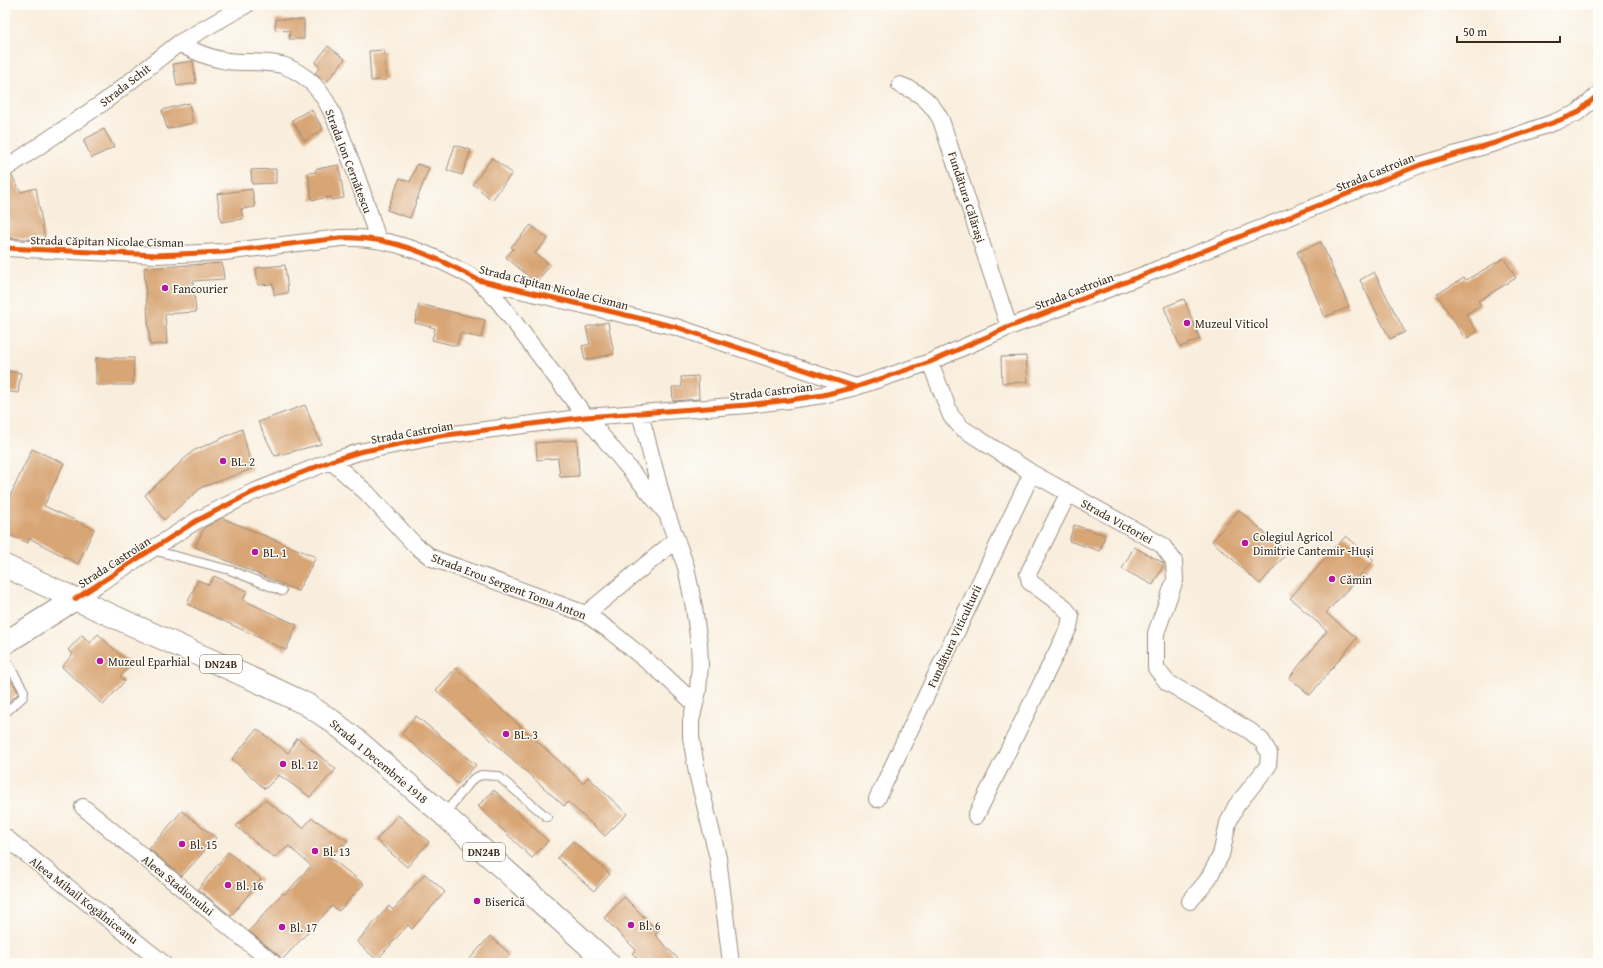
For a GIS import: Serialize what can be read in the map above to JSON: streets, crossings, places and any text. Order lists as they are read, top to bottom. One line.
{"streets":{"main road":["DN24B","Strada 1 Decembrie 1918"],"street":["Strada Schit","Strada Ion Cernătescu","Strada Castroian","Fundătura Călărași","Strada Căpitan Nicolae Cisman","Strada Victoriei","Strada Erou Sergent Toma Anton","Fundătura Viticulturii","Aleea Stadionului","Aleea Mihail Kogălniceanu"]},"crossings":[["Strada Schit","Strada Ion Cernătescu"],["Strada Ion Cernătescu","Strada Căpitan Nicolae Cisman"],["Strada Castroian","Fundătura Călărași"],["Strada Castroian","Strada Căpitan Nicolae Cisman"],["Strada Castroian","Strada Victoriei"],["Strada Castroian","Strada Erou Sergent Toma Anton"],["Strada Castroian","Strada 1 Decembrie 1918"],["Strada Victoriei","Fundătura Viticulturii"]],"places":["Fancourier","Muzeul Viticol","BL. 2","Colegiul Agricol Dimitrie Cantemir -Huși","BL. 1","Cămin","Muzeul Eparhial","BL. 3","Bl. 12","Bl. 15","Bl. 13","Bl. 16","Biserică","Bl. 6","Bl. 17"],"scale_bar":"50 m"}
